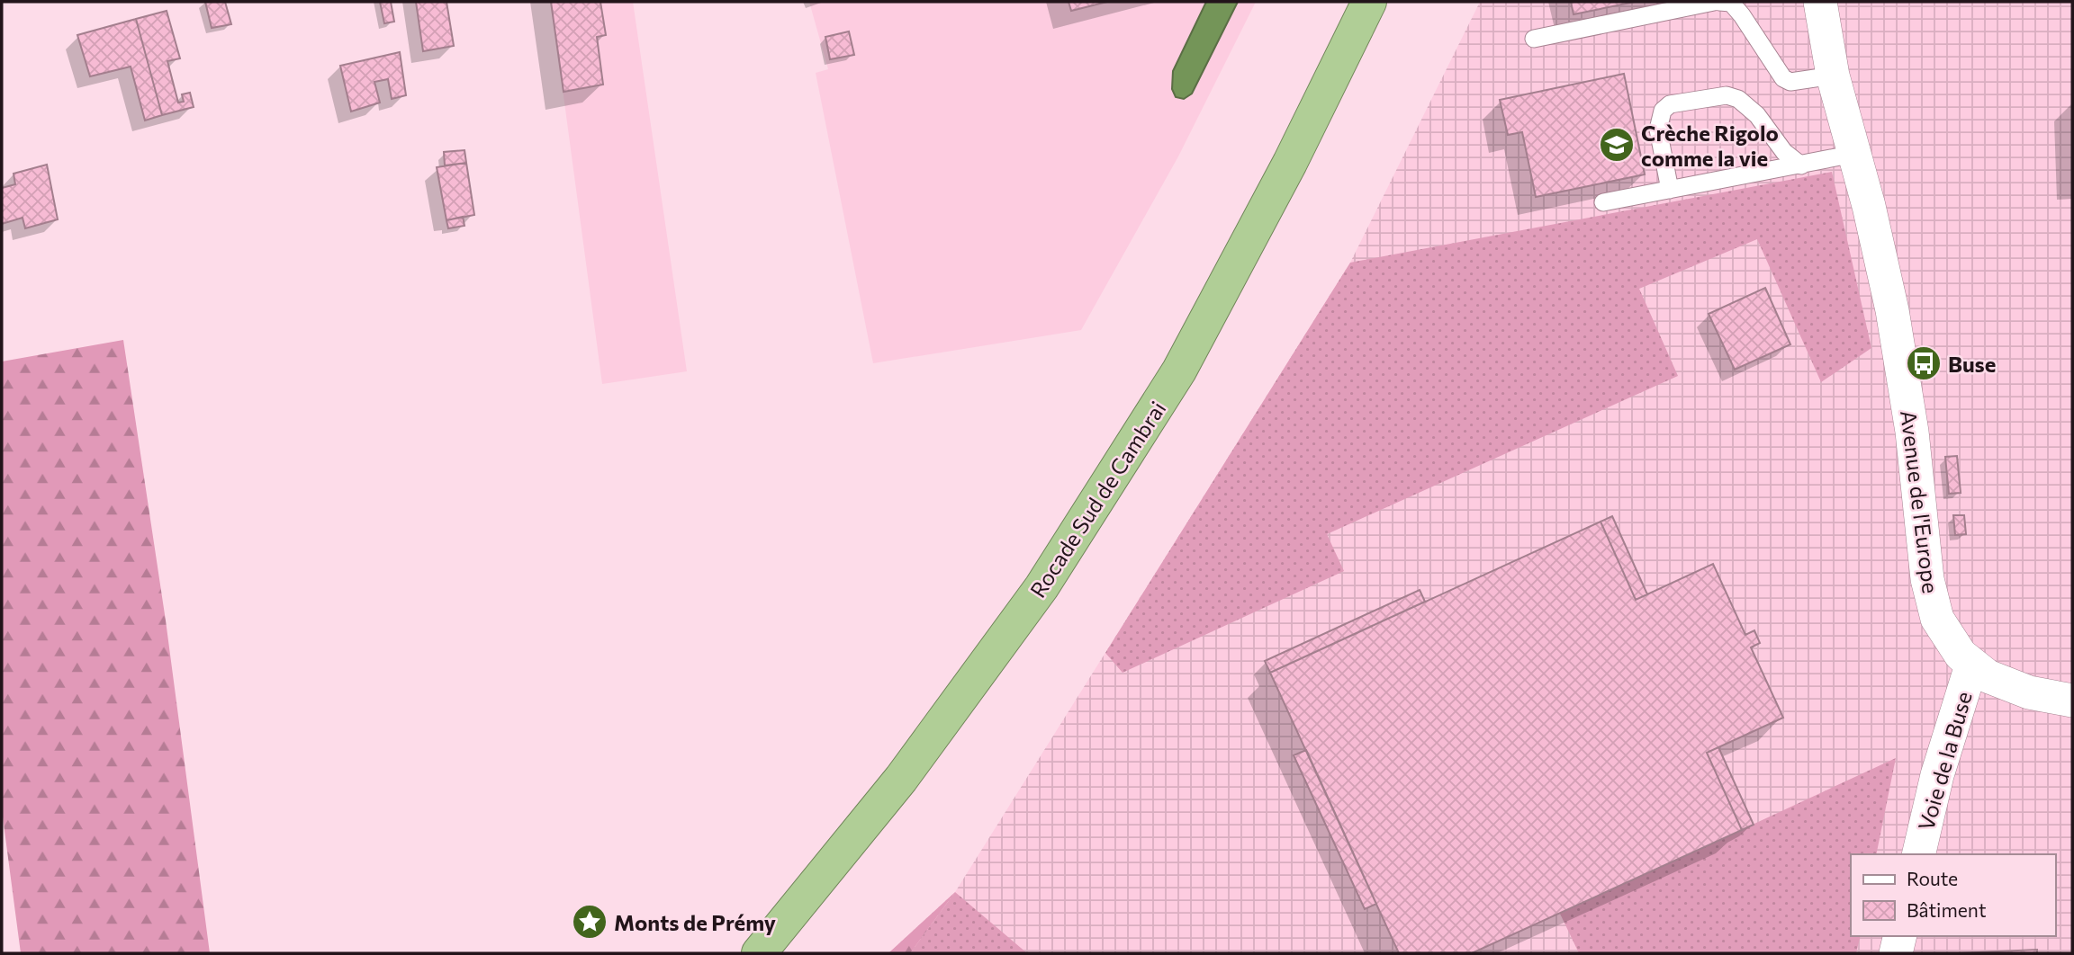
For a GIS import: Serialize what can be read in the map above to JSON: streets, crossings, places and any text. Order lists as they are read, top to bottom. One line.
{"streets":{"highway":["Rocade Sud de Cambrai"],"street":["Avenue de l'Europe","Voie de la Buse"]},"crossings":[["Avenue de l'Europe","Voie de la Buse"]],"places":{"school or university":["Crèche Rigolo comme la vie"],"bus stop":["Buse"],"place":["Monts de Prémy"]},"legend":["Route","Bâtiment"]}
